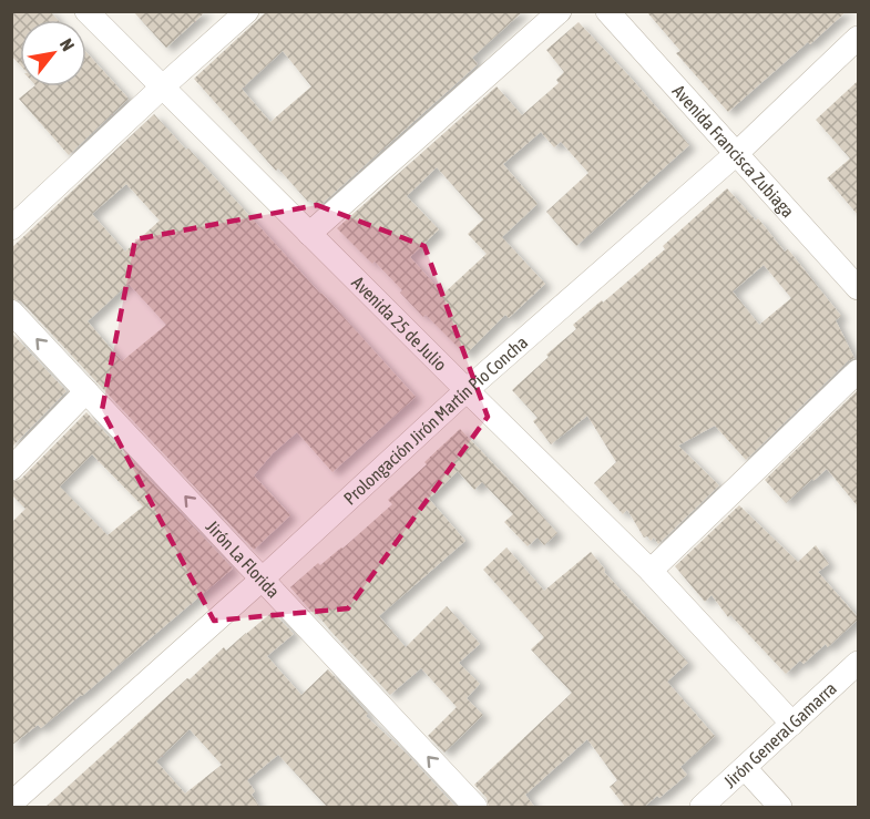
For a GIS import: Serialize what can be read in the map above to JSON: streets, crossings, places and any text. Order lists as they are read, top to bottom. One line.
{"streets":{"street":["Avenida Francisca Zubiaga","Avenida 25 de Julio","Prolongación Jirón Martín Pio Concha","Jirón La Florida","Jirón General Gamarra"]},"crossings":[["Avenida Francisca Zubiaga","Prolongación Jirón Martín Pio Concha"],["Avenida 25 de Julio","Prolongación Jirón Martín Pio Concha"],["Avenida 25 de Julio","Jirón General Gamarra"],["Prolongación Jirón Martín Pio Concha","Jirón La Florida"]],"one_way":["Jirón La Florida"],"north":"top right"}
